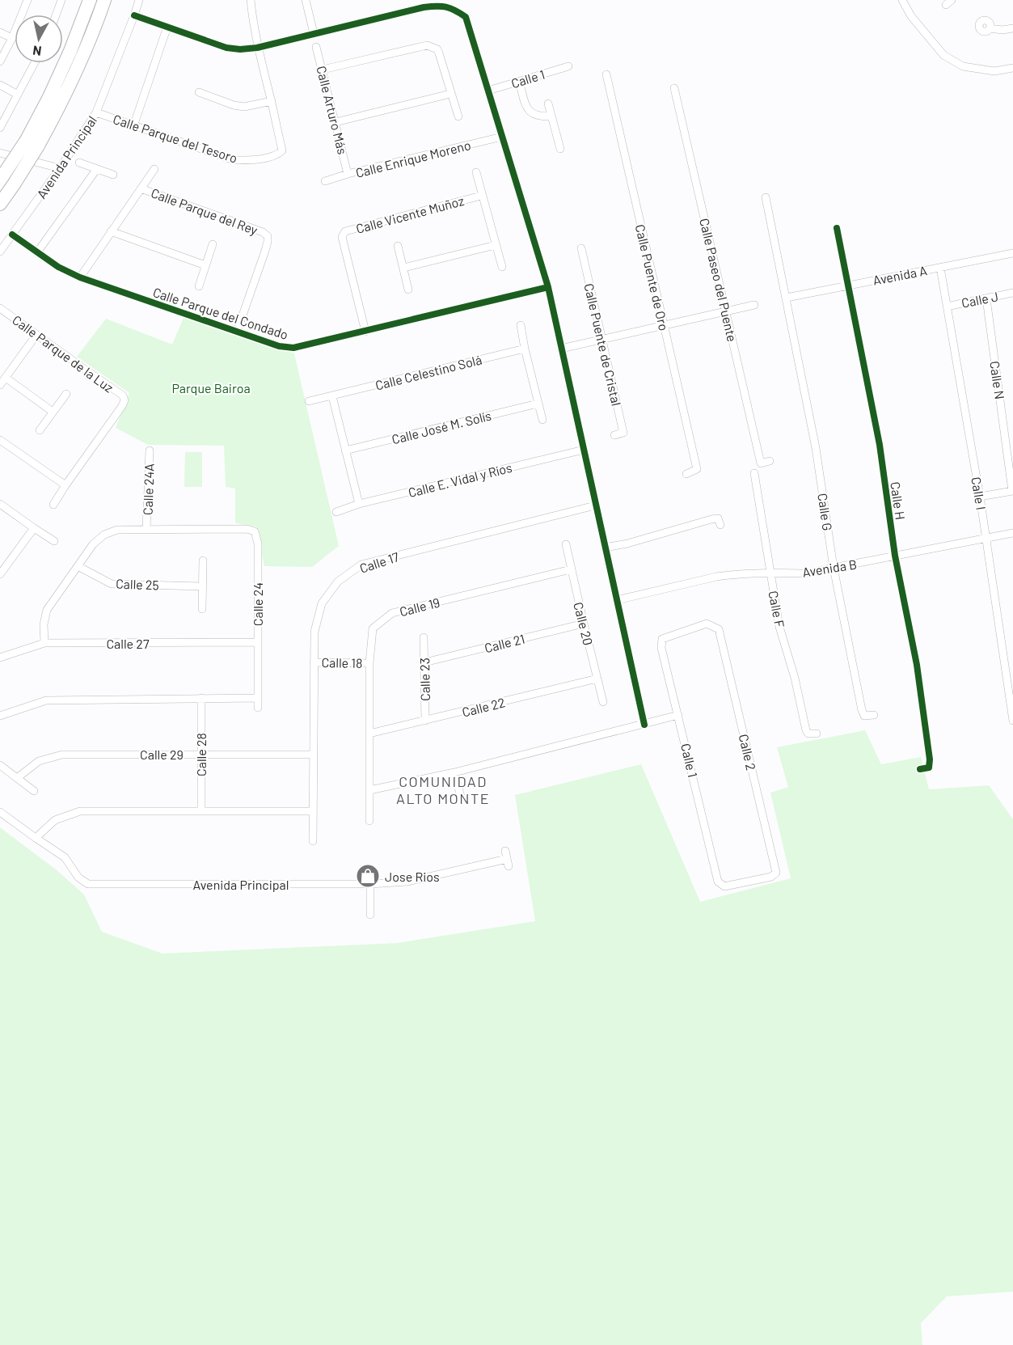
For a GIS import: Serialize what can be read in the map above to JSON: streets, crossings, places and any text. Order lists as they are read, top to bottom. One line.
{"streets":{"street":["Calle 1","Calle Arturo Más","Calle Parque del Tesoro","Avenida Principal","Calle Enrique Moreno","Calle Parque del Rey","Calle Vicente Muñoz","Avenida A","Calle Puente de Oro","Calle Paseo del Puente","Calle J","Calle Parque del Condado","Calle Puente de Cristal","Calle Parque de la Luz","Calle Celestino Solá","Calle N","Calle José M. Solís","Calle E. Vidal y Ríos","Calle 24A","Calle I","Calle H","Calle G","Calle 17","Avenida B","Calle 25","Calle 24","Calle 19","Calle F","Calle 20","Calle 27","Calle 21","Calle 18","Calle 23","Calle 22","Calle 2","Calle 29","Calle 28"]},"crossings":[["Calle 1","Calle 2"],["Calle Arturo Más","Calle Enrique Moreno"],["Calle Parque del Tesoro","Avenida Principal"],["Avenida Principal","Calle Parque del Condado"],["Calle Parque del Rey","Calle Parque del Condado"],["Calle Vicente Muñoz","Calle Parque del Condado"],["Avenida A","Calle I"],["Avenida A","Calle H"],["Avenida A","Calle G"],["Calle J","Calle N"],["Calle J","Calle I"],["Calle 24A","Calle 24"],["Calle I","Avenida B"],["Calle H","Avenida B"],["Calle G","Avenida B"],["Calle 17","Calle 18"],["Calle 17","Calle 29"],["Avenida B","Calle F"],["Calle 25","Calle 24"],["Calle 24","Calle 27"],["Calle 19","Calle 20"],["Calle 19","Calle 18"],["Calle 19","Calle 22"],["Calle 20","Calle 21"],["Calle 20","Calle 22"],["Calle 21","Calle 23"],["Calle 23","Calle 22"],["Calle 29","Calle 28"]],"districts":["COMUNIDAD ALTO MONTE"],"parks":["Parque Bairoa"],"places":{"shop":["Jose Rios"]},"north":"bottom"}
